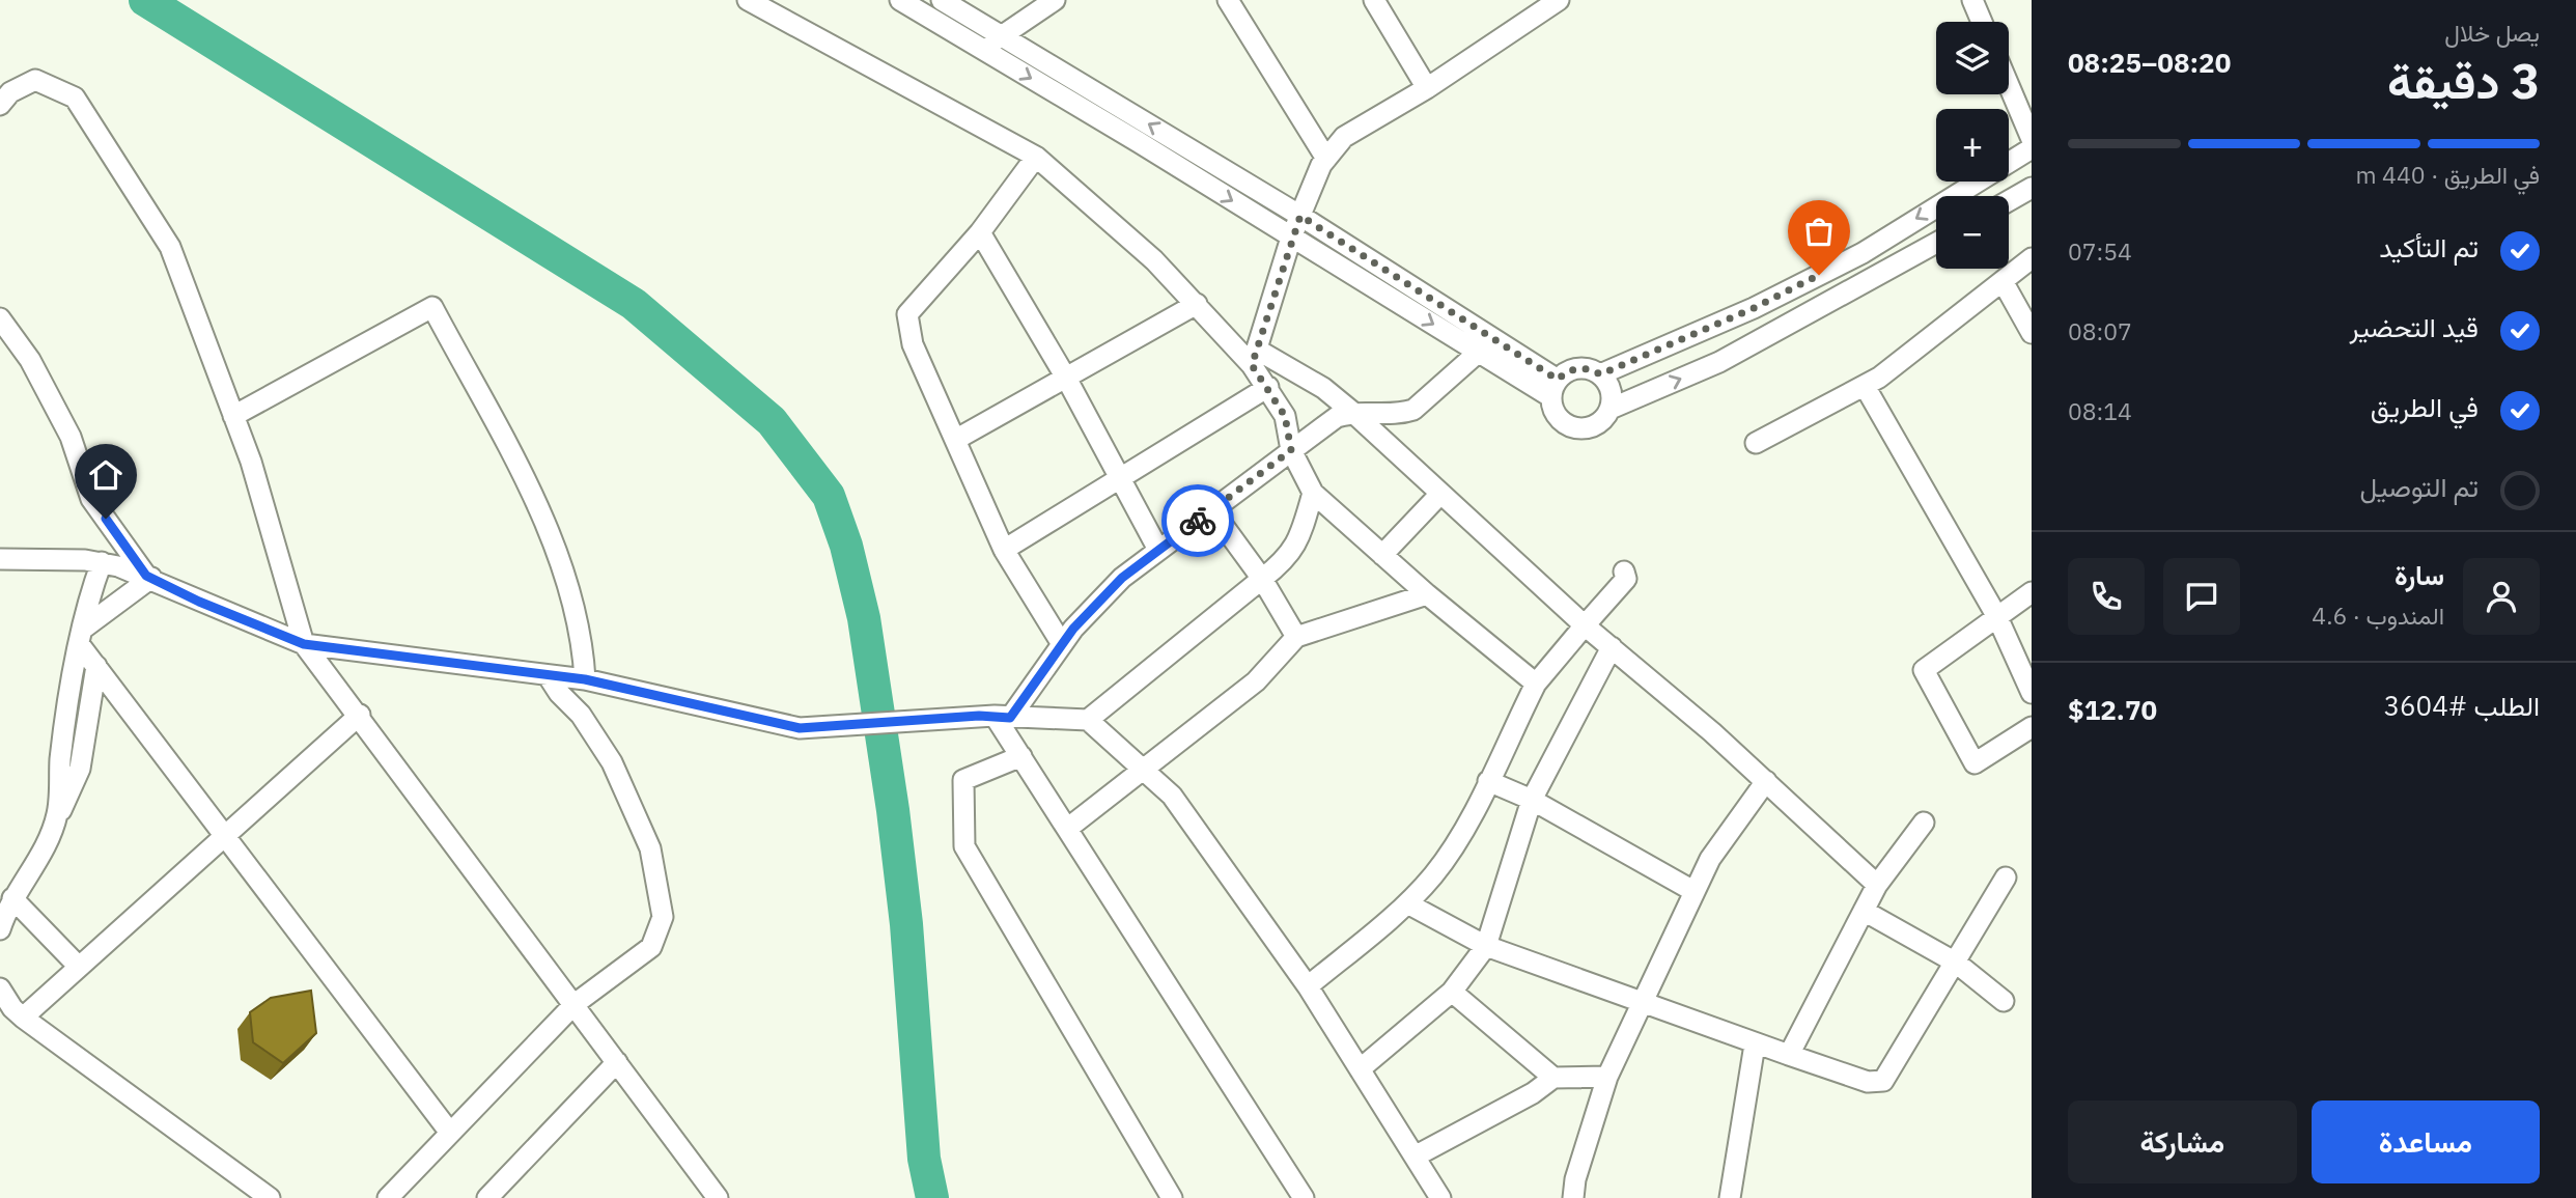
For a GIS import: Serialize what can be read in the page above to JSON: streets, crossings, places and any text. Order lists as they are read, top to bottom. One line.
{"page":{"heading":["3 دقيقة","يصل خلال","08:20–08:25"],"panel":["سارة","المندوب · 4.6","الطلب #3604","$12.70"],"map_buttons":["+","−"],"bar":"في الطريق · 440 m","list":[["تم التأكيد","07:54"],["قيد التحضير","08:07"],["في الطريق","08:14"],"تم التوصيل"],"buttons":["مساعدة","مشاركة"]}}
